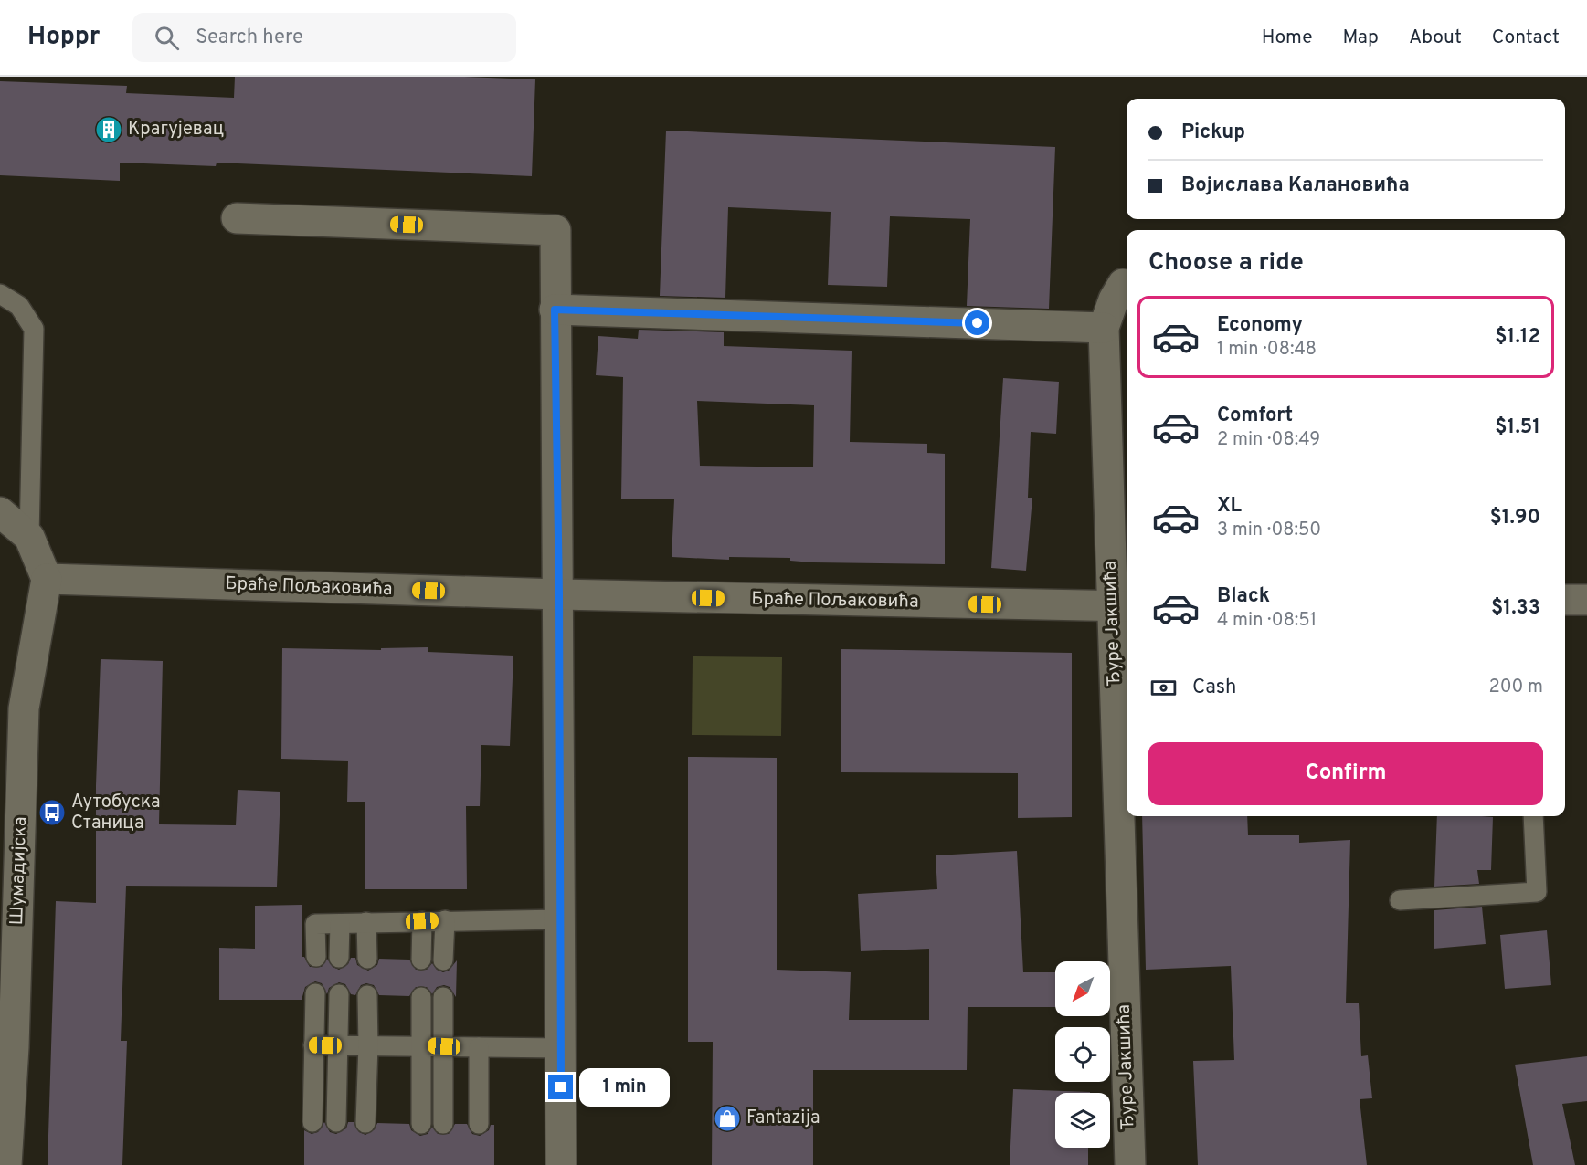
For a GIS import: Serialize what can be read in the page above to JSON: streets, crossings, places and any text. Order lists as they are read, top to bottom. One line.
{"streets":{"street":["Браће Пољаковића","Ђуре Јакшића","Шумадијска"]},"crossings":[["Браће Пољаковића","Ђуре Јакшића"],["Браће Пољаковића","Шумадијска"]],"places":{"building":["Крагујевац"],"bus stop":["Аутобуска Станица"],"shop":["Fantazija"]},"north":"bottom left","page":{"header":"Hoppr","search":"Search here","nav":["Home","Map","About","Contact"],"banner":["Pickup","Војислава Калановића"],"heading":"Choose a ride","list":[{"name":"Economy","note":"1 min · 08:48","value":"$1.12"},{"name":"Comfort","note":"2 min · 08:49","value":"$1.51"},{"name":"XL","note":"3 min · 08:50","value":"$1.90"},{"name":"Black","note":"4 min · 08:51","value":"$1.33"}],"pay":["Cash","200 m"],"buttons":"Confirm","bubble":"1 min"}}
